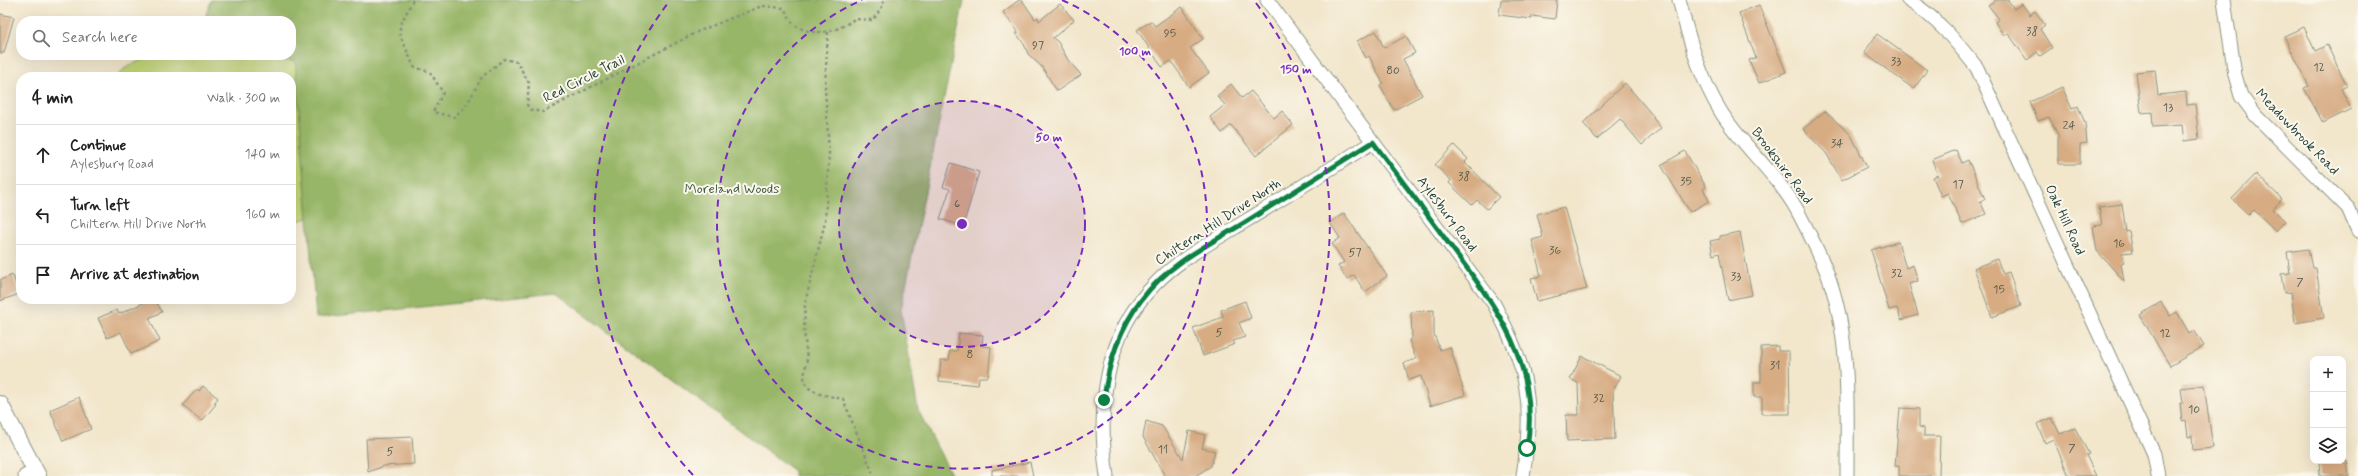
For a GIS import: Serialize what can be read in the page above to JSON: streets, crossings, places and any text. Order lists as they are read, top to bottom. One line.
{"streets":{"street":["Meadowbrook Road","Brookshire Road","Aylesbury Road","Oak Hill Road","Chiltern Hill Drive North"],"path":["Red Circle Trail"]},"crossings":[["Aylesbury Road","Chiltern Hill Drive North"]],"parks":["Moreland Woods"],"house_numbers":["38","95","97","33","12","80","13","24","34","38","35","17","6","16","36","57","32","33","7","15","5","12","8","31","32","10","7","11","5"],"page":{"search":"Search here","heading":["4 min","Walk · 300 m"],"list":[["Continue","Aylesbury Road","140 m"],["Turn left","Chiltern Hill Drive North","160 m"],"Arrive at destination"],"map_buttons":["+","−"]},"rings":["100 m","150 m","50 m"]}
